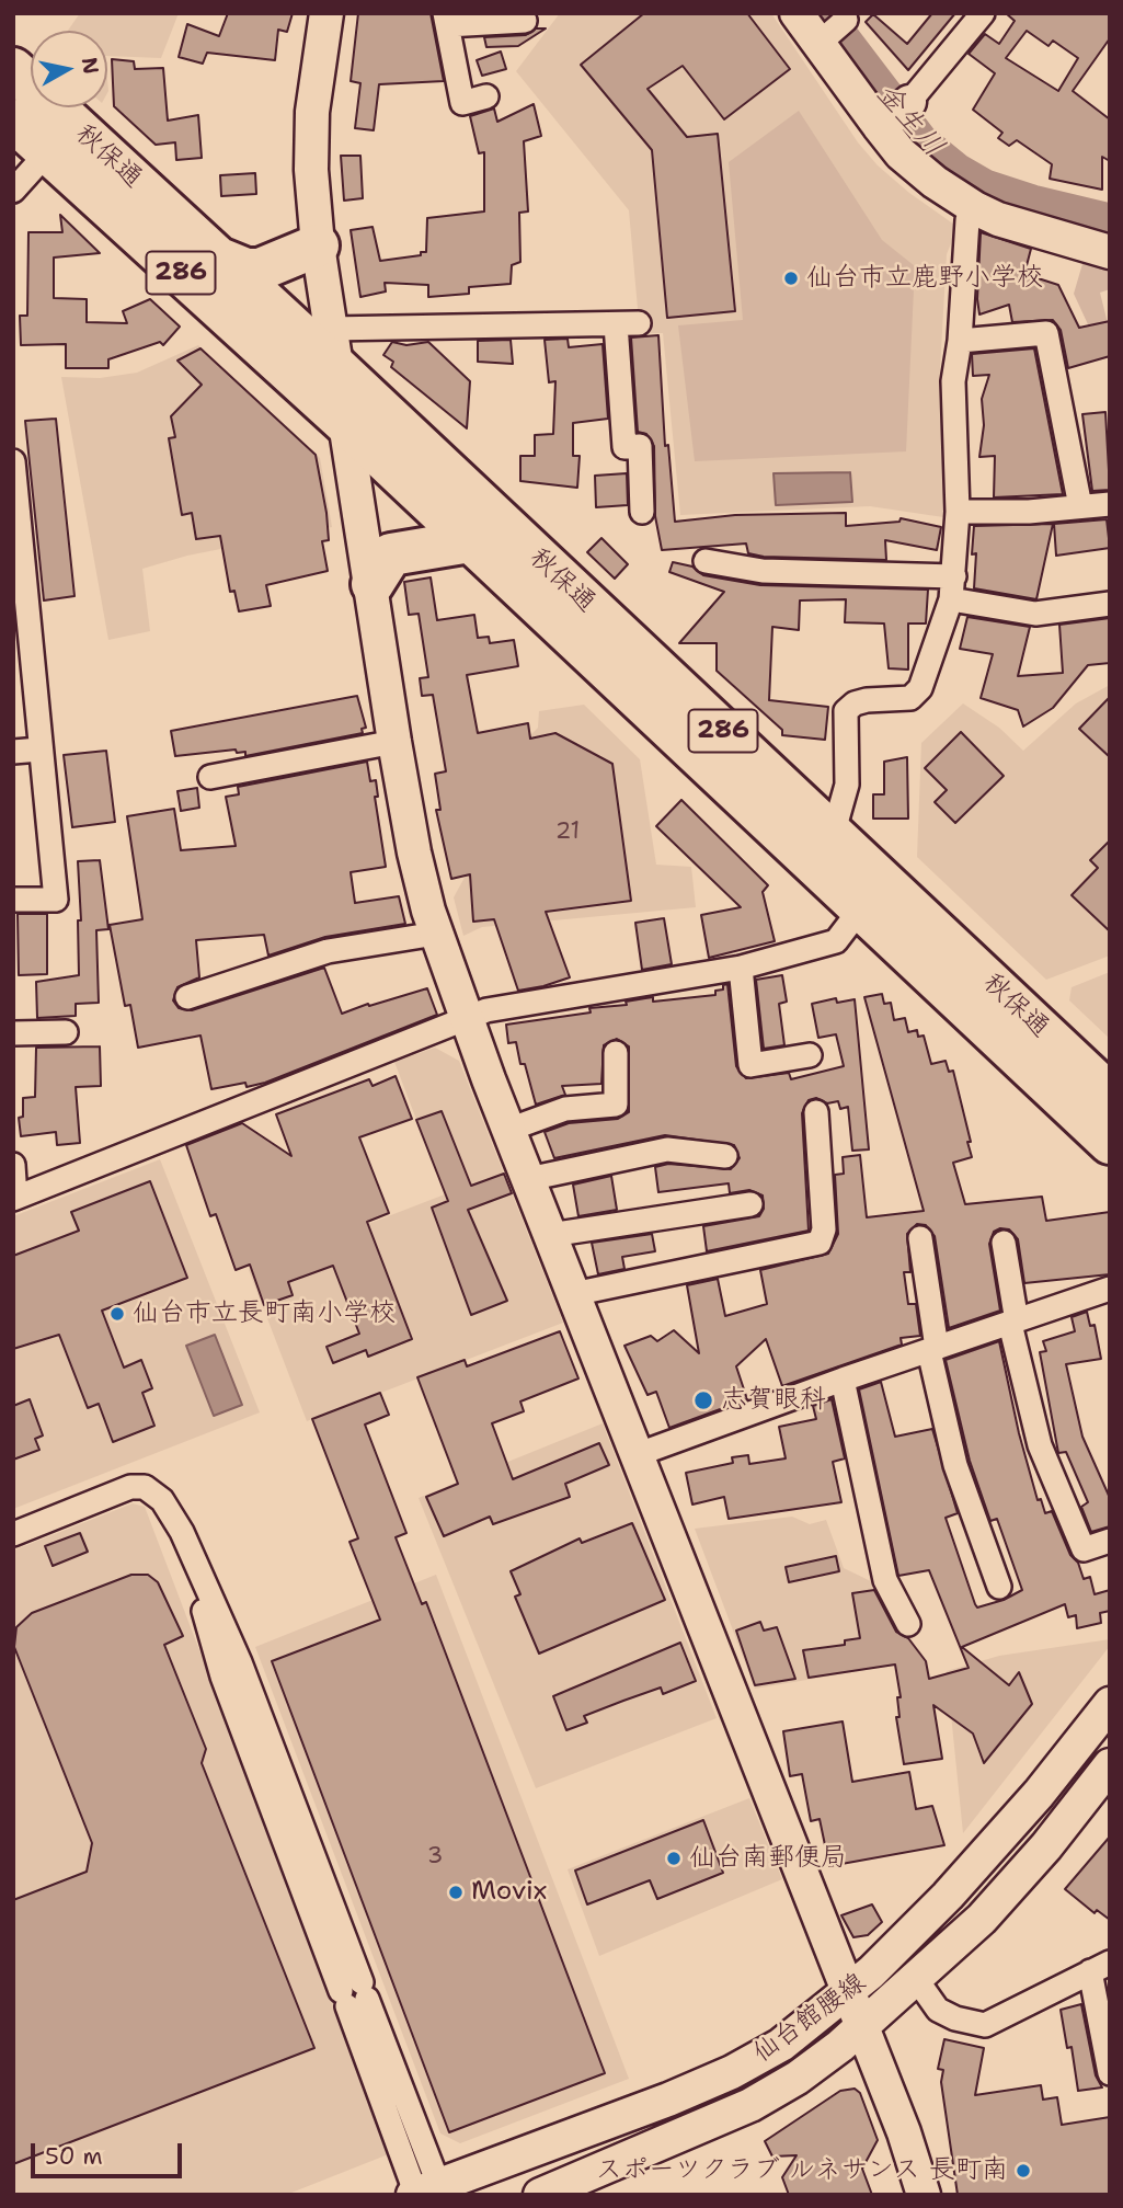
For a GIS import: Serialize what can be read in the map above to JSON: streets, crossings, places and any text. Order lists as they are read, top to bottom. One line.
{"streets":{"highway":["秋保通","286"],"street":["仙台館腰線"]},"water":["金生川"],"places":["仙台市立鹿野小学校","仙台市立長町南小学校","志賀眼科","仙台南郵便局","Movix","スポーツクラブ ルネサンス 長町南"],"house_numbers":["21","3"],"scale_bar":"50 m","north":"right"}
